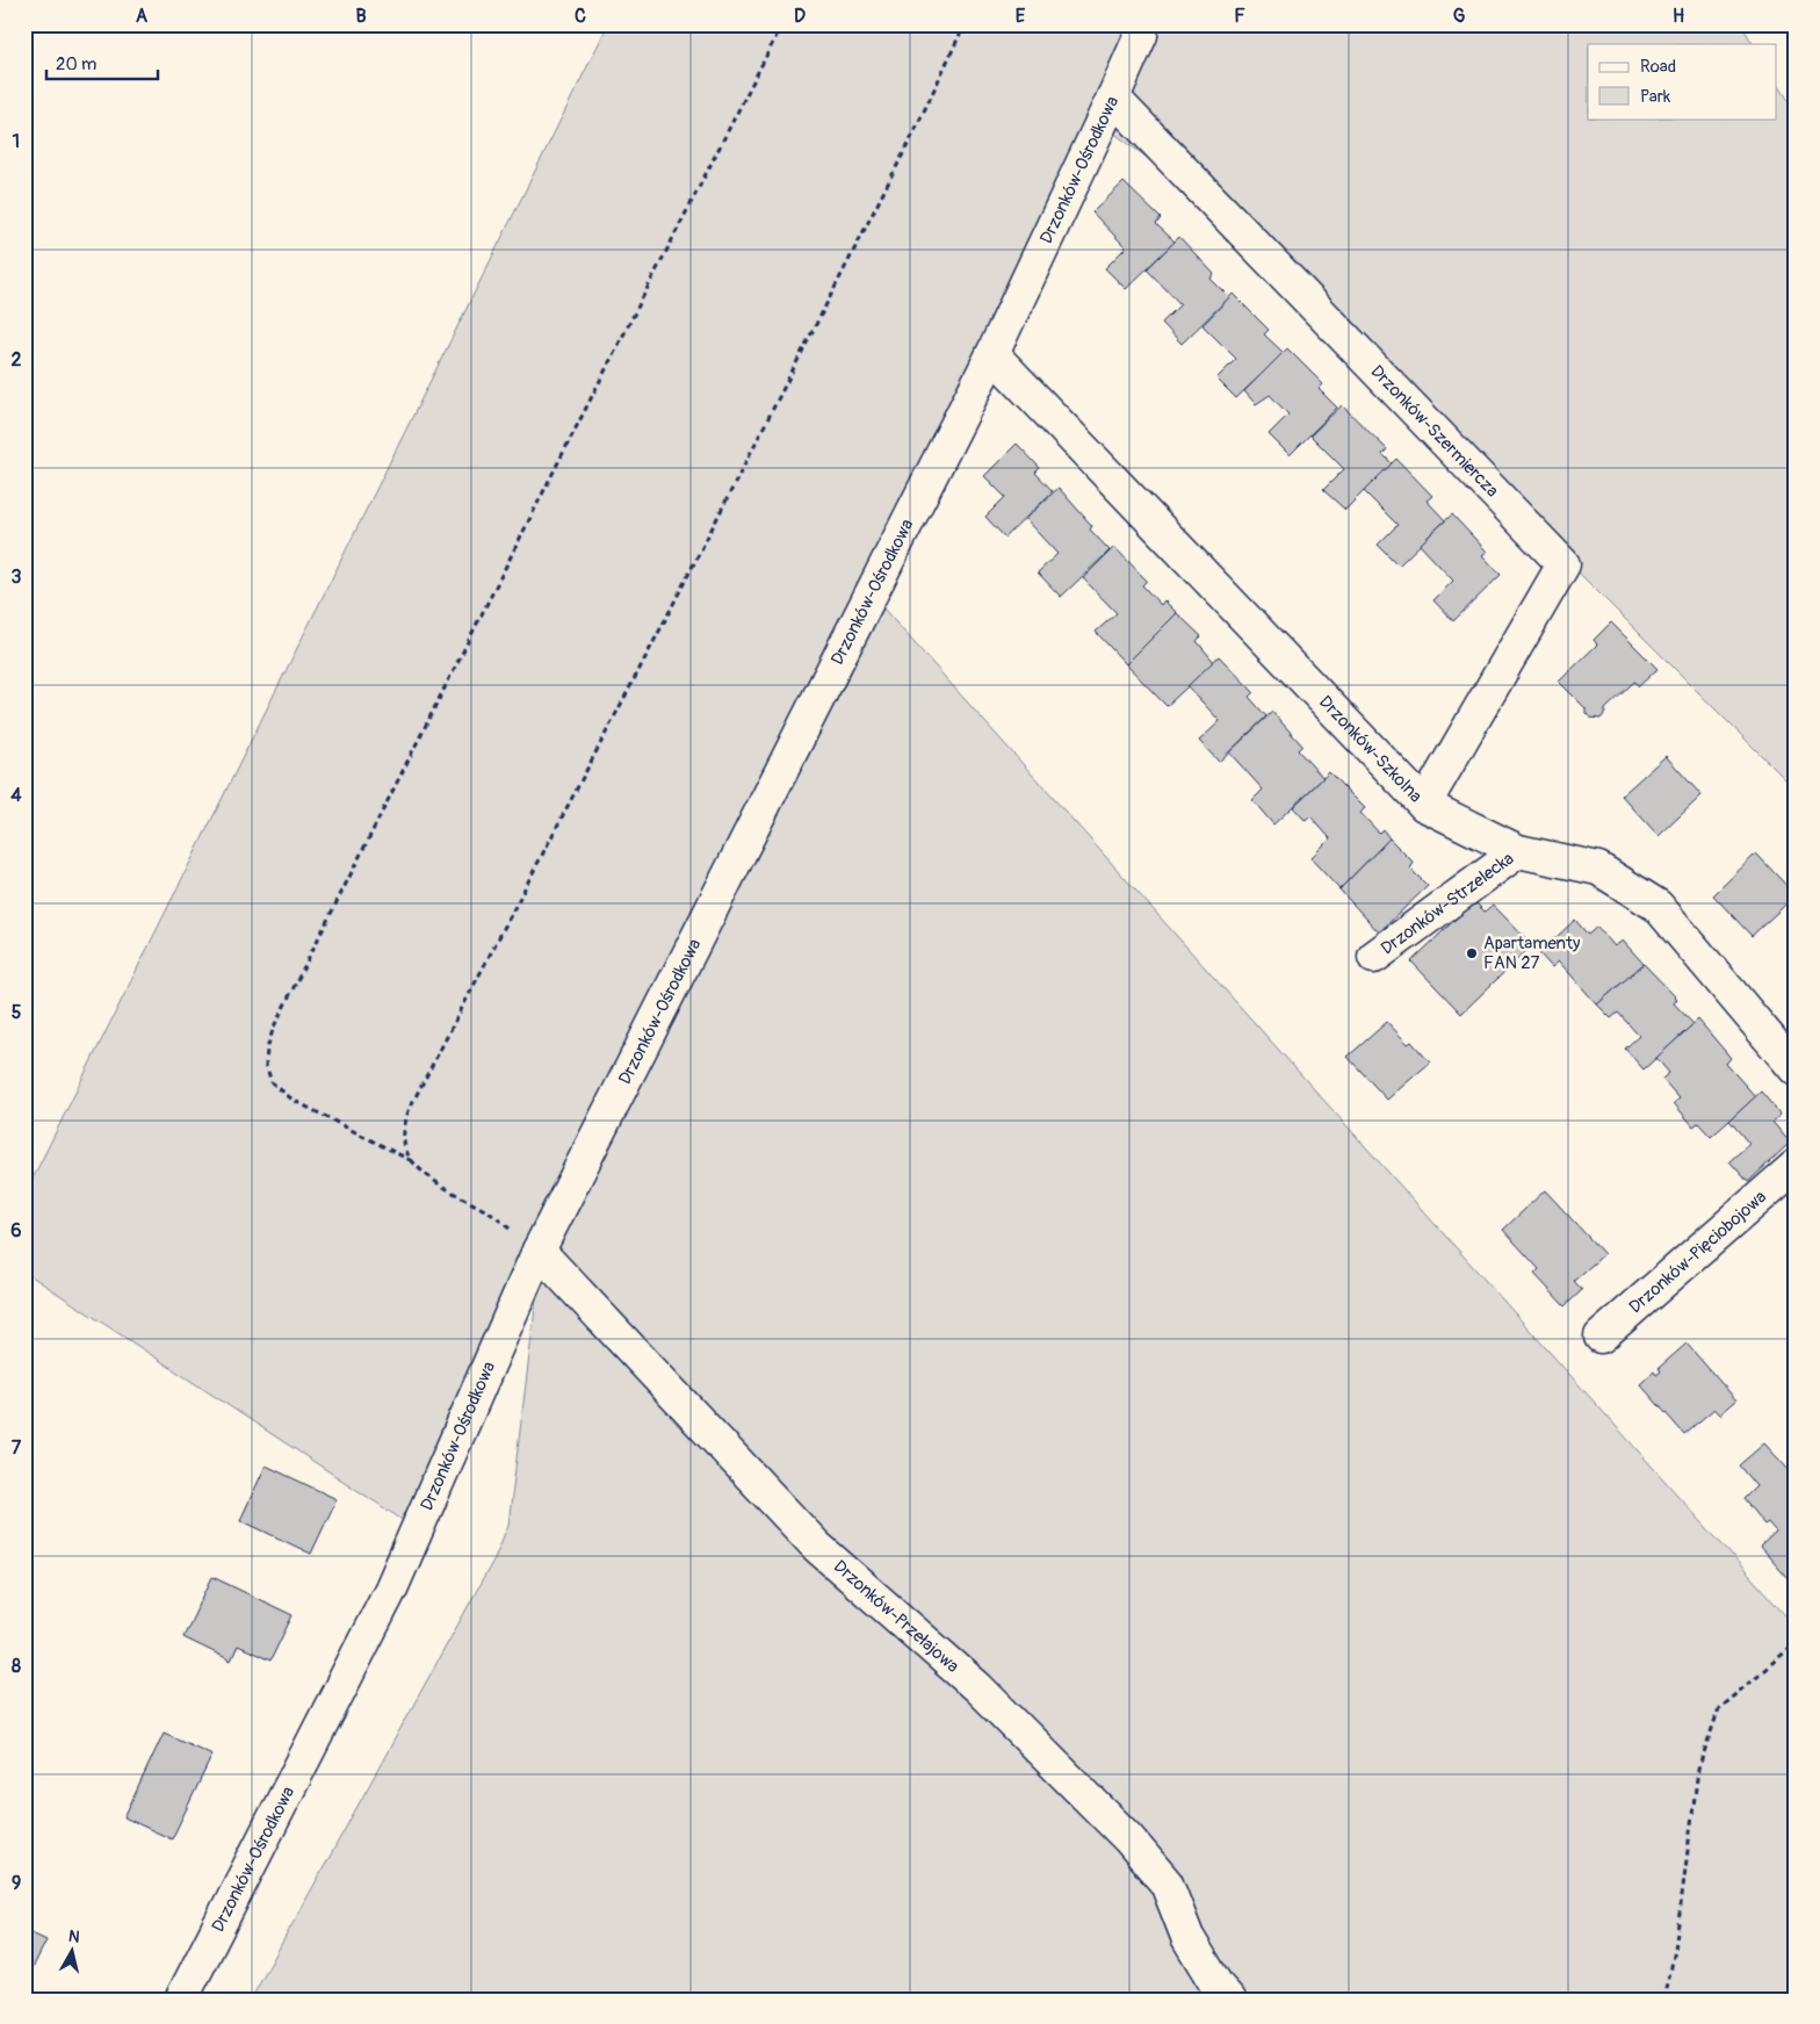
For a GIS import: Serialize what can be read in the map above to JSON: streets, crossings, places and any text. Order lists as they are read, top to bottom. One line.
{"streets":{"street":["Drzonków-Ośrodkowa","Drzonków-Szermiercza","Drzonków-Szkolna","Drzonków-Strzelecka","Drzonków-Pięciobojowa","Drzonków-Przełajowa"]},"crossings":[["Drzonków-Ośrodkowa","Drzonków-Szermiercza"],["Drzonków-Ośrodkowa","Drzonków-Szkolna"],["Drzonków-Ośrodkowa","Drzonków-Przełajowa"],["Drzonków-Szermiercza","Drzonków-Szkolna"],["Drzonków-Szkolna","Drzonków-Strzelecka"]],"places":["Apartamenty FAN 27"],"legend":["Road","Park"],"scale_bar":"20 m","north":"top","grid":{"columns":["A","B","C","D","E","F","G","H"],"rows":["1","2","3","4","5","6","7","8","9"]}}
